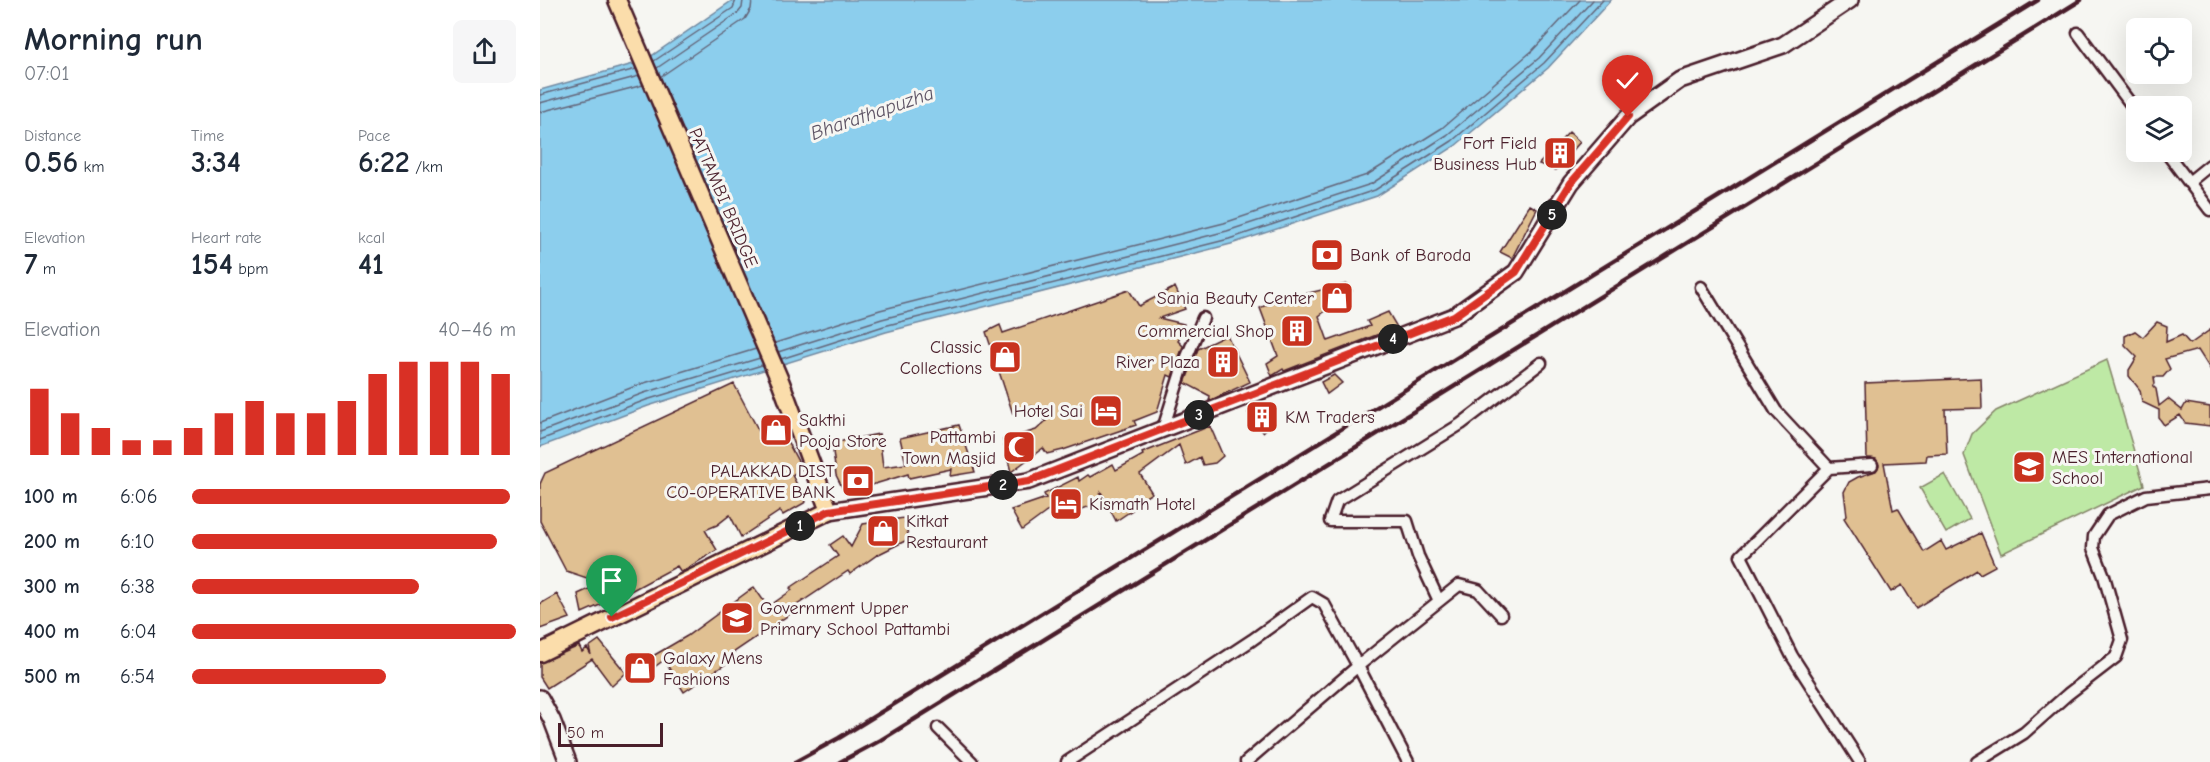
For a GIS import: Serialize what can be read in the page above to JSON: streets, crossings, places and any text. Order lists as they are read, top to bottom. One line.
{"streets":{"main road":["PATTAMBI BRIDGE"]},"water":["Bharathapuzha"],"places":{"building":["Fort Field Business Hub","Commercial Shop","River Plaza","KM Traders"],"bank":["Bank of Baroda","PALAKKAD DIST CO-OPERATIVE BANK"],"shop":["Sania Beauty Center","Classic Collections","Sakthi Pooja Store","Kitkat Restaurant","Galaxy Mens Fashions"],"hotel":["Hotel Sai","Kismath Hotel"],"mosque":["Pattambi Town Masjid"],"school or university":["MES International School","Government Upper Primary School Pattambi"]},"scale_bar":"50 m","page":{"heading":["Morning run","07:01"],"stats":[["Distance","0.56 km"],["Time","3:34"],["Pace","6:22 /km"],["Elevation","7 m"],["Heart rate","154 bpm"],["kcal","41"]],"pins":["5","4","3","2","1"],"chart":["Elevation","40–46 m"],"list":[{"name":"100 m","note":"6:06"},{"name":"200 m","note":"6:10"},{"name":"300 m","note":"6:38"},{"name":"400 m","note":"6:04"},{"name":"500 m","note":"6:54"}],"scale":"50 m"}}
